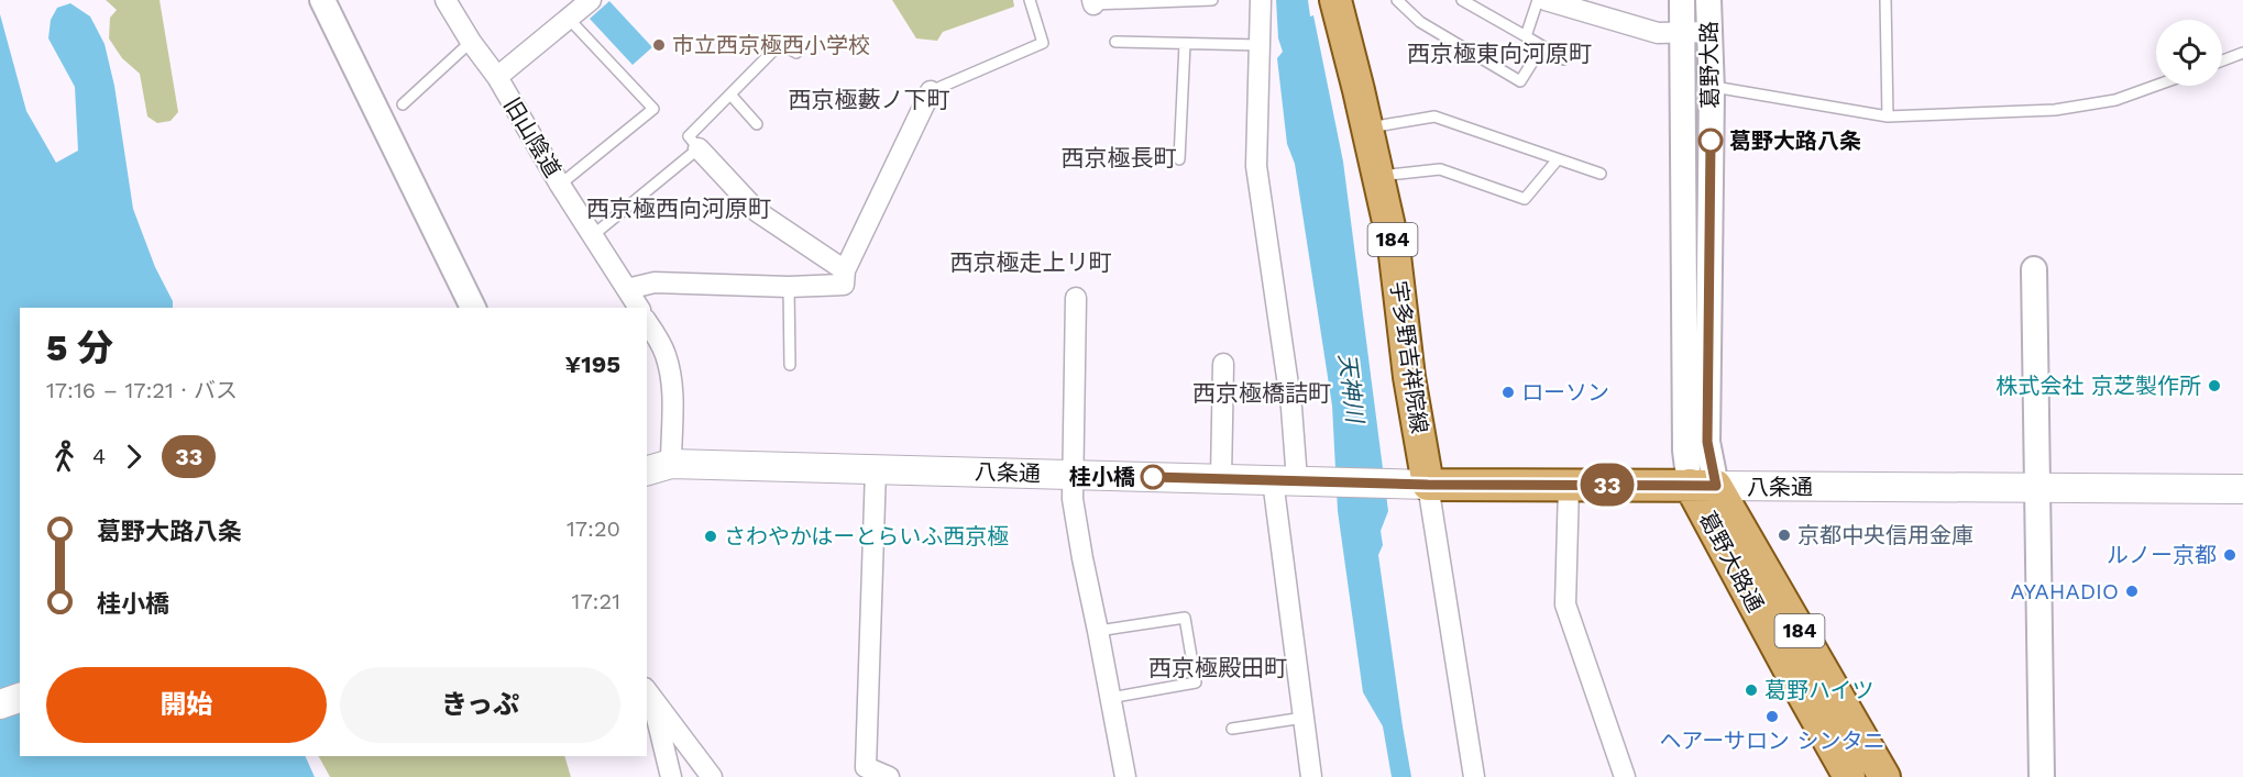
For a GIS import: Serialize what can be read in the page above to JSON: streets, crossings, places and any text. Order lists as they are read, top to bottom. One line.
{"streets":{"main road":["184","宇多野吉祥院線","八条通","葛野大路通"],"street":["葛野大路","旧山陰道"]},"crossings":[["葛野大路","八条通"],["葛野大路","葛野大路通"],["宇多野吉祥院線","八条通"],["八条通","葛野大路通"]],"districts":["西京極東向河原町","西京極藪ノ下町","西京極長町","西京極西向河原町","西京極走上リ町","西京極橋詰町","西京極殿田町"],"water":["天神川"],"places":["市立西京極西小学校","葛野大路八条","株式会社 京芝製作所","ローソン","桂小橋","京都中央信用金庫","さわやかはーとらいふ西京極","ルノー京都","AYAHADIO","葛野ハイツ","ヘアーサロン シンタニ"],"lines":["bus line 33"],"page":{"on_map":"33","heading":["5 分","17:16 – 17:21 · バス","¥195"],"legs":["4","33"],"list":[{"name":"葛野大路八条","value":"17:20"},{"name":"桂小橋","value":"17:21"}],"buttons":["開始","きっぷ"]}}
